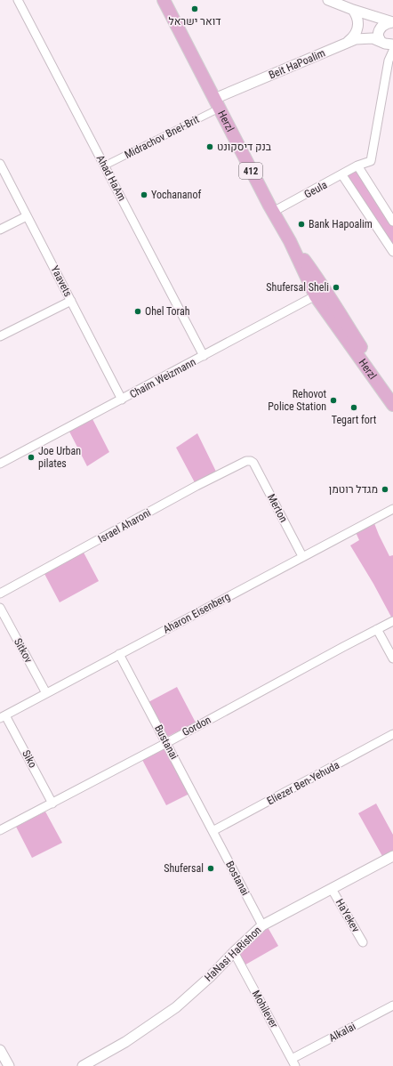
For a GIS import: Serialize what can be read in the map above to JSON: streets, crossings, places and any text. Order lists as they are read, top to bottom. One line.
{"streets":{"main road":["Herzl","412"],"street":["Beit HaPoalim","Midrachov Bnei-Brit","Ahad HaAm","Geula","Yaavets","Chaim Weizmann","Merton","Israel Aharoni","Aharon Eisenberg","Sitkov","Gordon","Bustanai","Siko","Eliezer Ben-Yehuda","Bostanai","HaYekev","HaNasi HaRishon","Mohilever","Alkalai"]},"crossings":[["Beit HaPoalim","Herzl"],["Beit HaPoalim","Midrachov Bnei-Brit"],["Herzl","Midrachov Bnei-Brit"],["Herzl","Geula"],["Herzl","Chaim Weizmann"],["Midrachov Bnei-Brit","Ahad HaAm"],["Ahad HaAm","Chaim Weizmann"],["Yaavets","Chaim Weizmann"],["Merton","Israel Aharoni"],["Merton","Aharon Eisenberg"],["Aharon Eisenberg","Sitkov"],["Aharon Eisenberg","Bustanai"],["Aharon Eisenberg","Siko"],["Gordon","Bustanai"],["Gordon","Siko"],["Bustanai","Eliezer Ben-Yehuda"],["Bustanai","Bostanai"],["Eliezer Ben-Yehuda","Bostanai"],["Bostanai","HaNasi HaRishon"],["HaYekev","HaNasi HaRishon"],["HaNasi HaRishon","Mohilever"],["Mohilever","Alkalai"]],"places":["דואר ישראל","בנק דיסקונט","Yochananof","Bank Hapoalim","Shufersal Sheli","Ohel Torah","Rehovot Police Station","Tegart fort","Joe Urban pilates","מגדל רוטמן","Shufersal"]}
